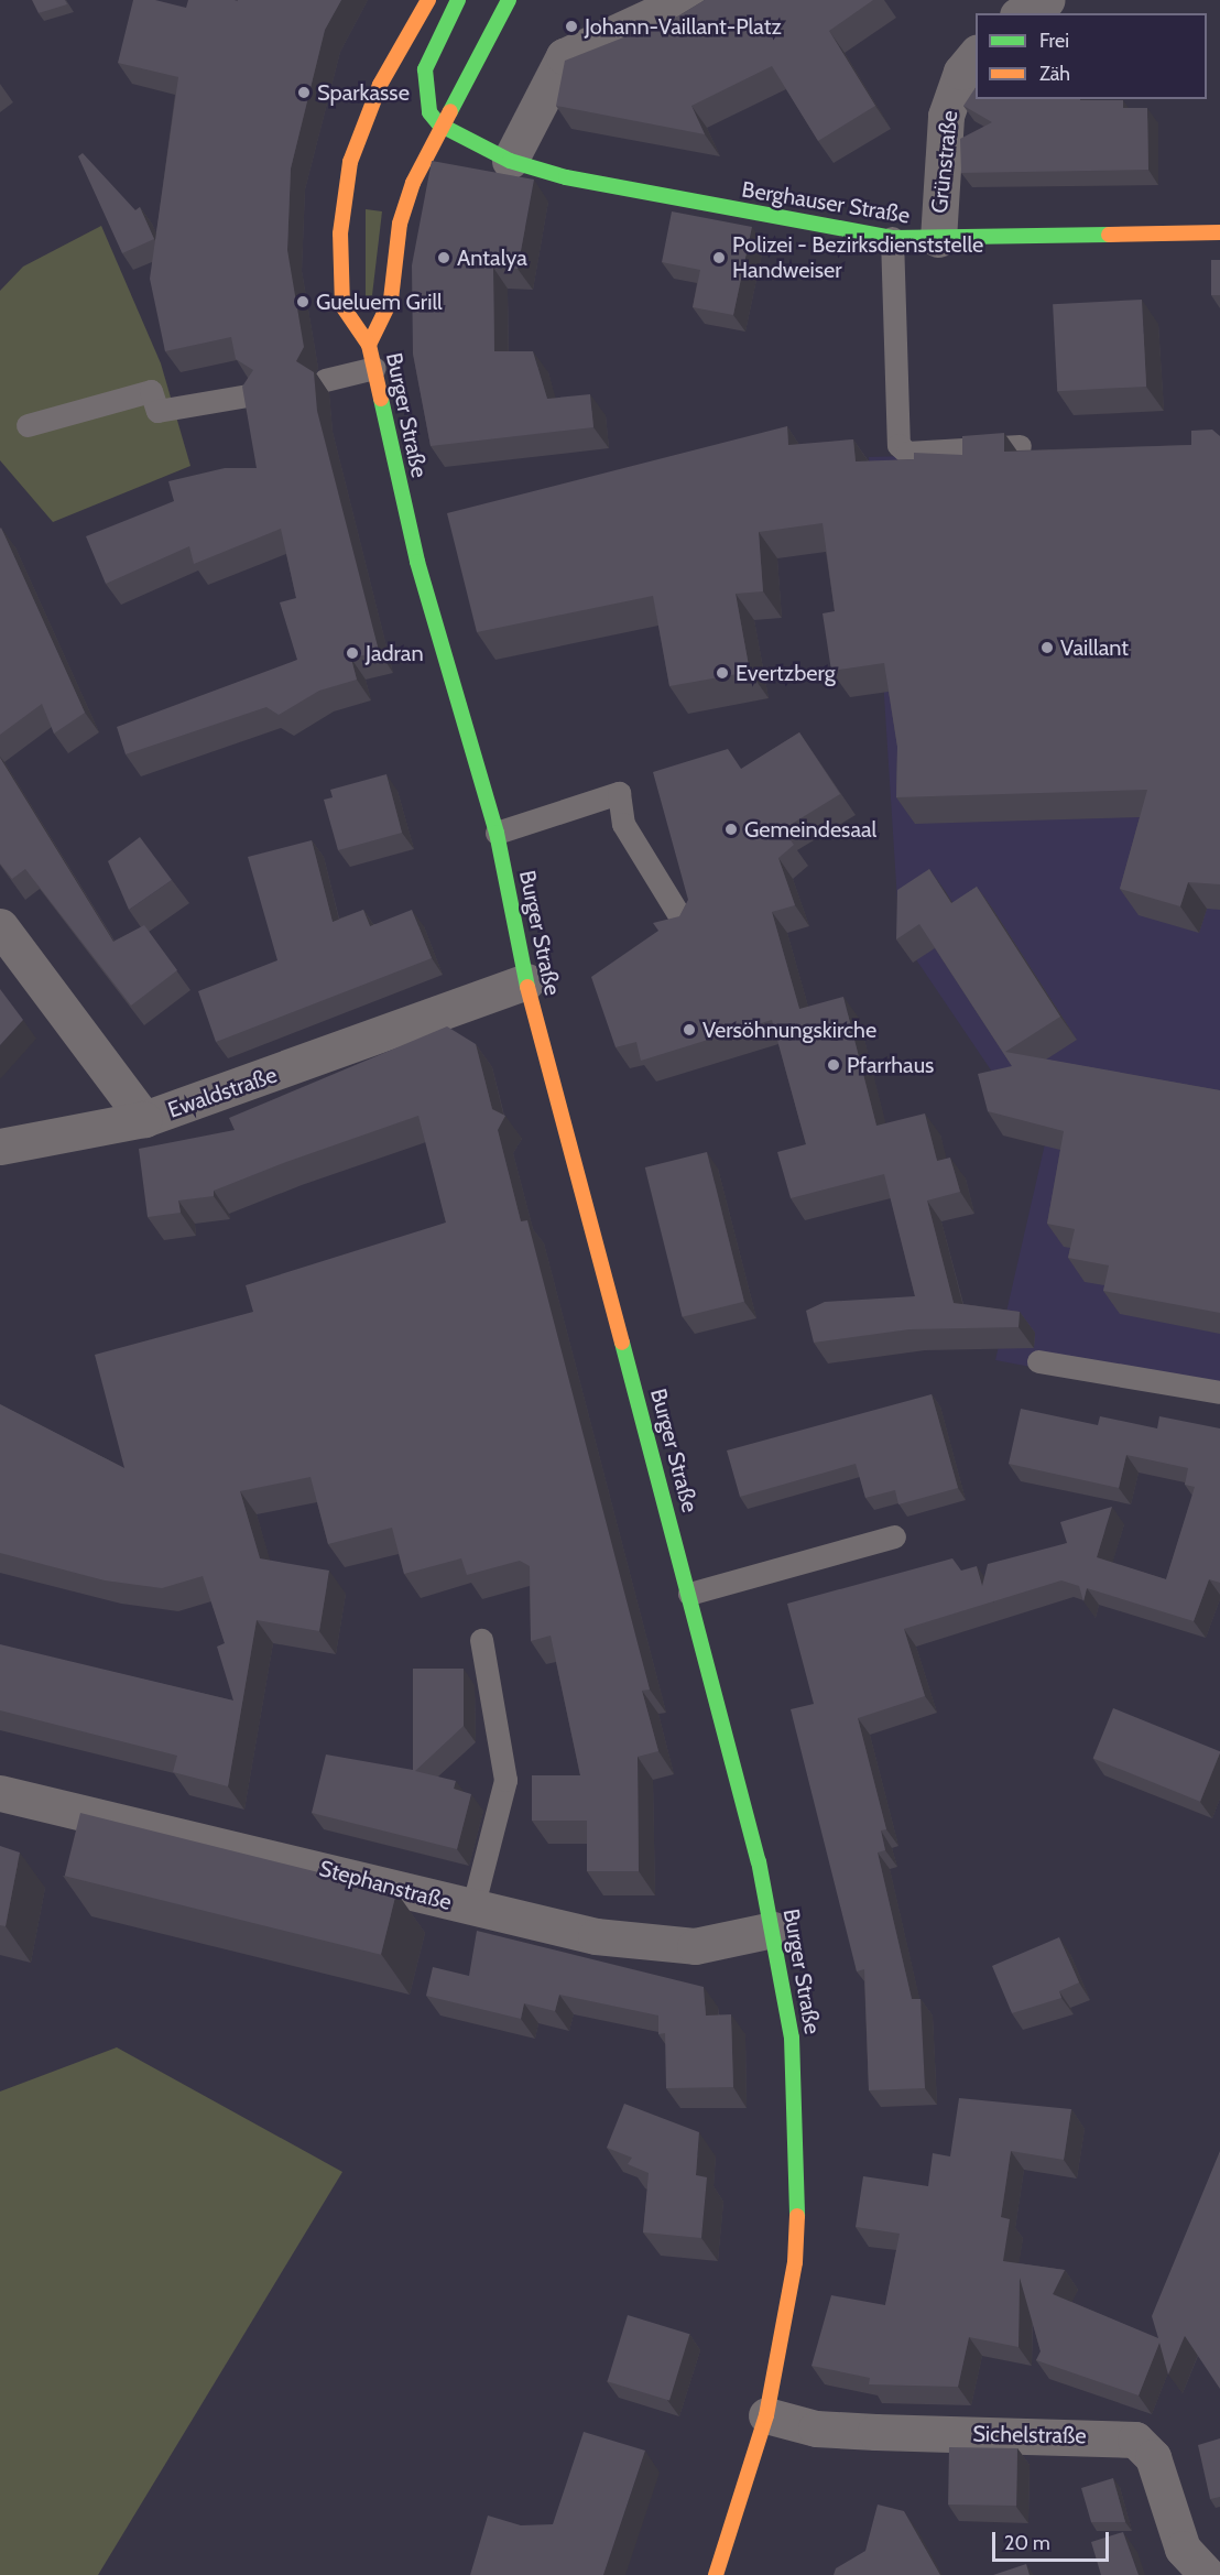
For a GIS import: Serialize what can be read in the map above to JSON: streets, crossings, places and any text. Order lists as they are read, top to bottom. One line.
{"streets":{"main road":["Berghauser Straße","Burger Straße"],"street":["Grünstraße","Ewaldstraße","Stephanstraße","Sichelstraße"]},"crossings":[["Grünstraße","Berghauser Straße"],["Berghauser Straße","Burger Straße"],["Burger Straße","Ewaldstraße"],["Burger Straße","Stephanstraße"],["Burger Straße","Sichelstraße"]],"places":["Johann-Vaillant-Platz","Sparkasse","Antalya","Polizei - Bezirksdienststelle Handweiser","Gueluem Grill","Vaillant","Jadran","Evertzberg","Gemeindesaal","Versöhnungskirche","Pfarrhaus"],"legend":["Frei","Zäh"],"scale_bar":"20 m"}
